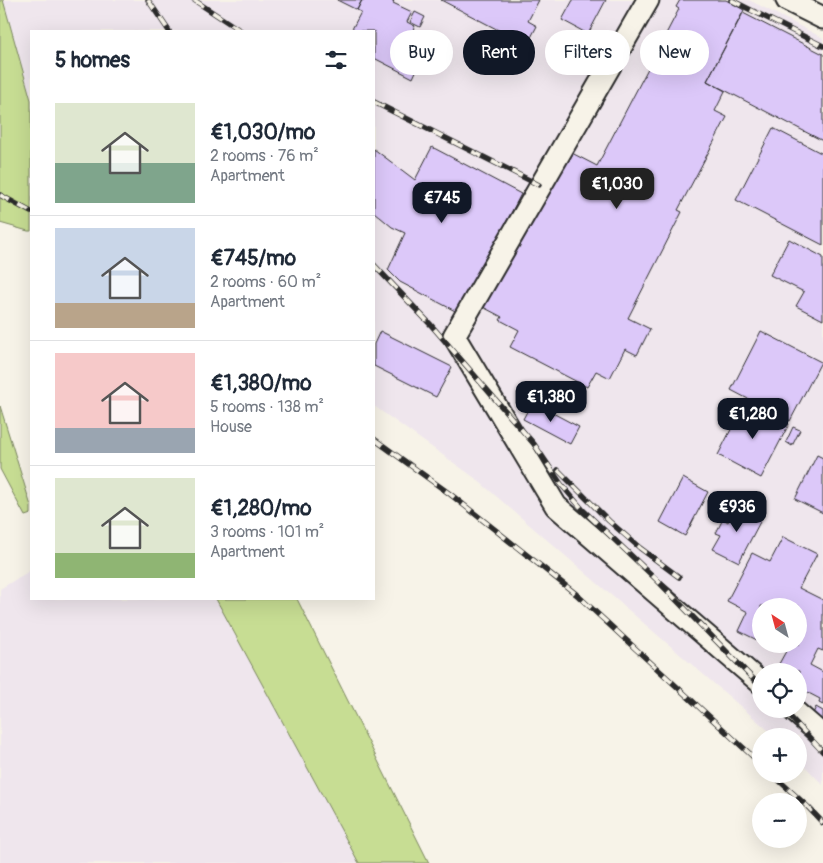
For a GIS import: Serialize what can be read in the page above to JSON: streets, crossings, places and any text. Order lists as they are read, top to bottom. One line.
{"north":"top left","page":{"chip":["Buy","Rent","Filters","New"],"heading":"5 homes","list":[{"name":"€1,030/mo","note":"2 rooms · 76 m² · Apartment"},{"name":"€745/mo","note":"2 rooms · 60 m² · Apartment"},{"name":"€1,380/mo","note":"5 rooms · 138 m² · House"},{"name":"€1,280/mo","note":"3 rooms · 101 m² · Apartment"}],"price":["€1,030","€745","€1,380","€1,280","€936"],"map_buttons":["+","−"]}}
